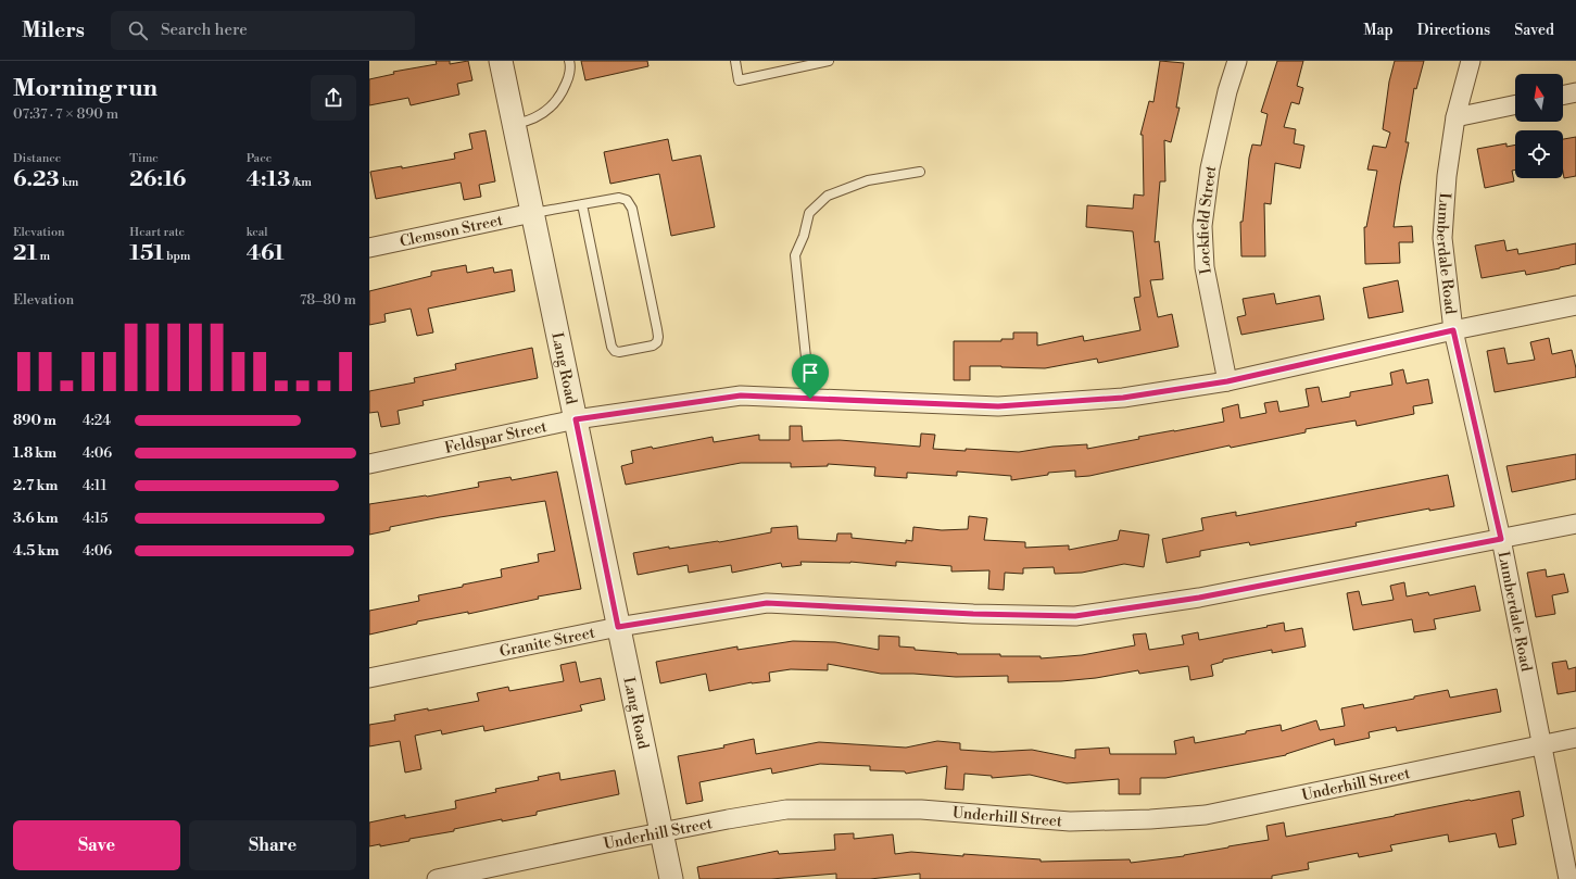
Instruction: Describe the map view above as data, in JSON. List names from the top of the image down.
{
  "streets": {
    "street": [
      "Lockfield Street",
      "Clemson Street",
      "Lumberdale Road",
      "Lang Road",
      "Feldspar Street",
      "Granite Street",
      "Underhill Street"
    ]
  },
  "crossings": [
    ["Lockfield Street", "Feldspar Street"],
    ["Clemson Street", "Lang Road"],
    ["Lumberdale Road", "Feldspar Street"],
    ["Lumberdale Road", "Granite Street"],
    ["Lumberdale Road", "Underhill Street"],
    ["Lang Road", "Feldspar Street"],
    ["Lang Road", "Granite Street"],
    ["Lang Road", "Underhill Street"]
  ],
  "north": "top",
  "page": {
    "header": "Milers",
    "search": "Search here",
    "nav": ["Map", "Directions", "Saved"],
    "heading": ["Morning run", "07:37 · 7 × 890 m"],
    "stats": [
      ["Distance", "6.23 km"],
      ["Time", "26:16"],
      ["Pace", "4:13 /km"],
      ["Elevation", "21 m"],
      ["Heart rate", "151 bpm"],
      ["kcal", "461"]
    ],
    "chart": ["Elevation", "78–80 m"],
    "list": [
      {
        "name": "890 m",
        "note": "4:24"
      },
      {
        "name": "1.8 km",
        "note": "4:06"
      },
      {
        "name": "2.7 km",
        "note": "4:11"
      },
      {
        "name": "3.6 km",
        "note": "4:15"
      },
      {
        "name": "4.5 km",
        "note": "4:06"
      }
    ],
    "buttons": ["Save", "Share"]
  }
}
